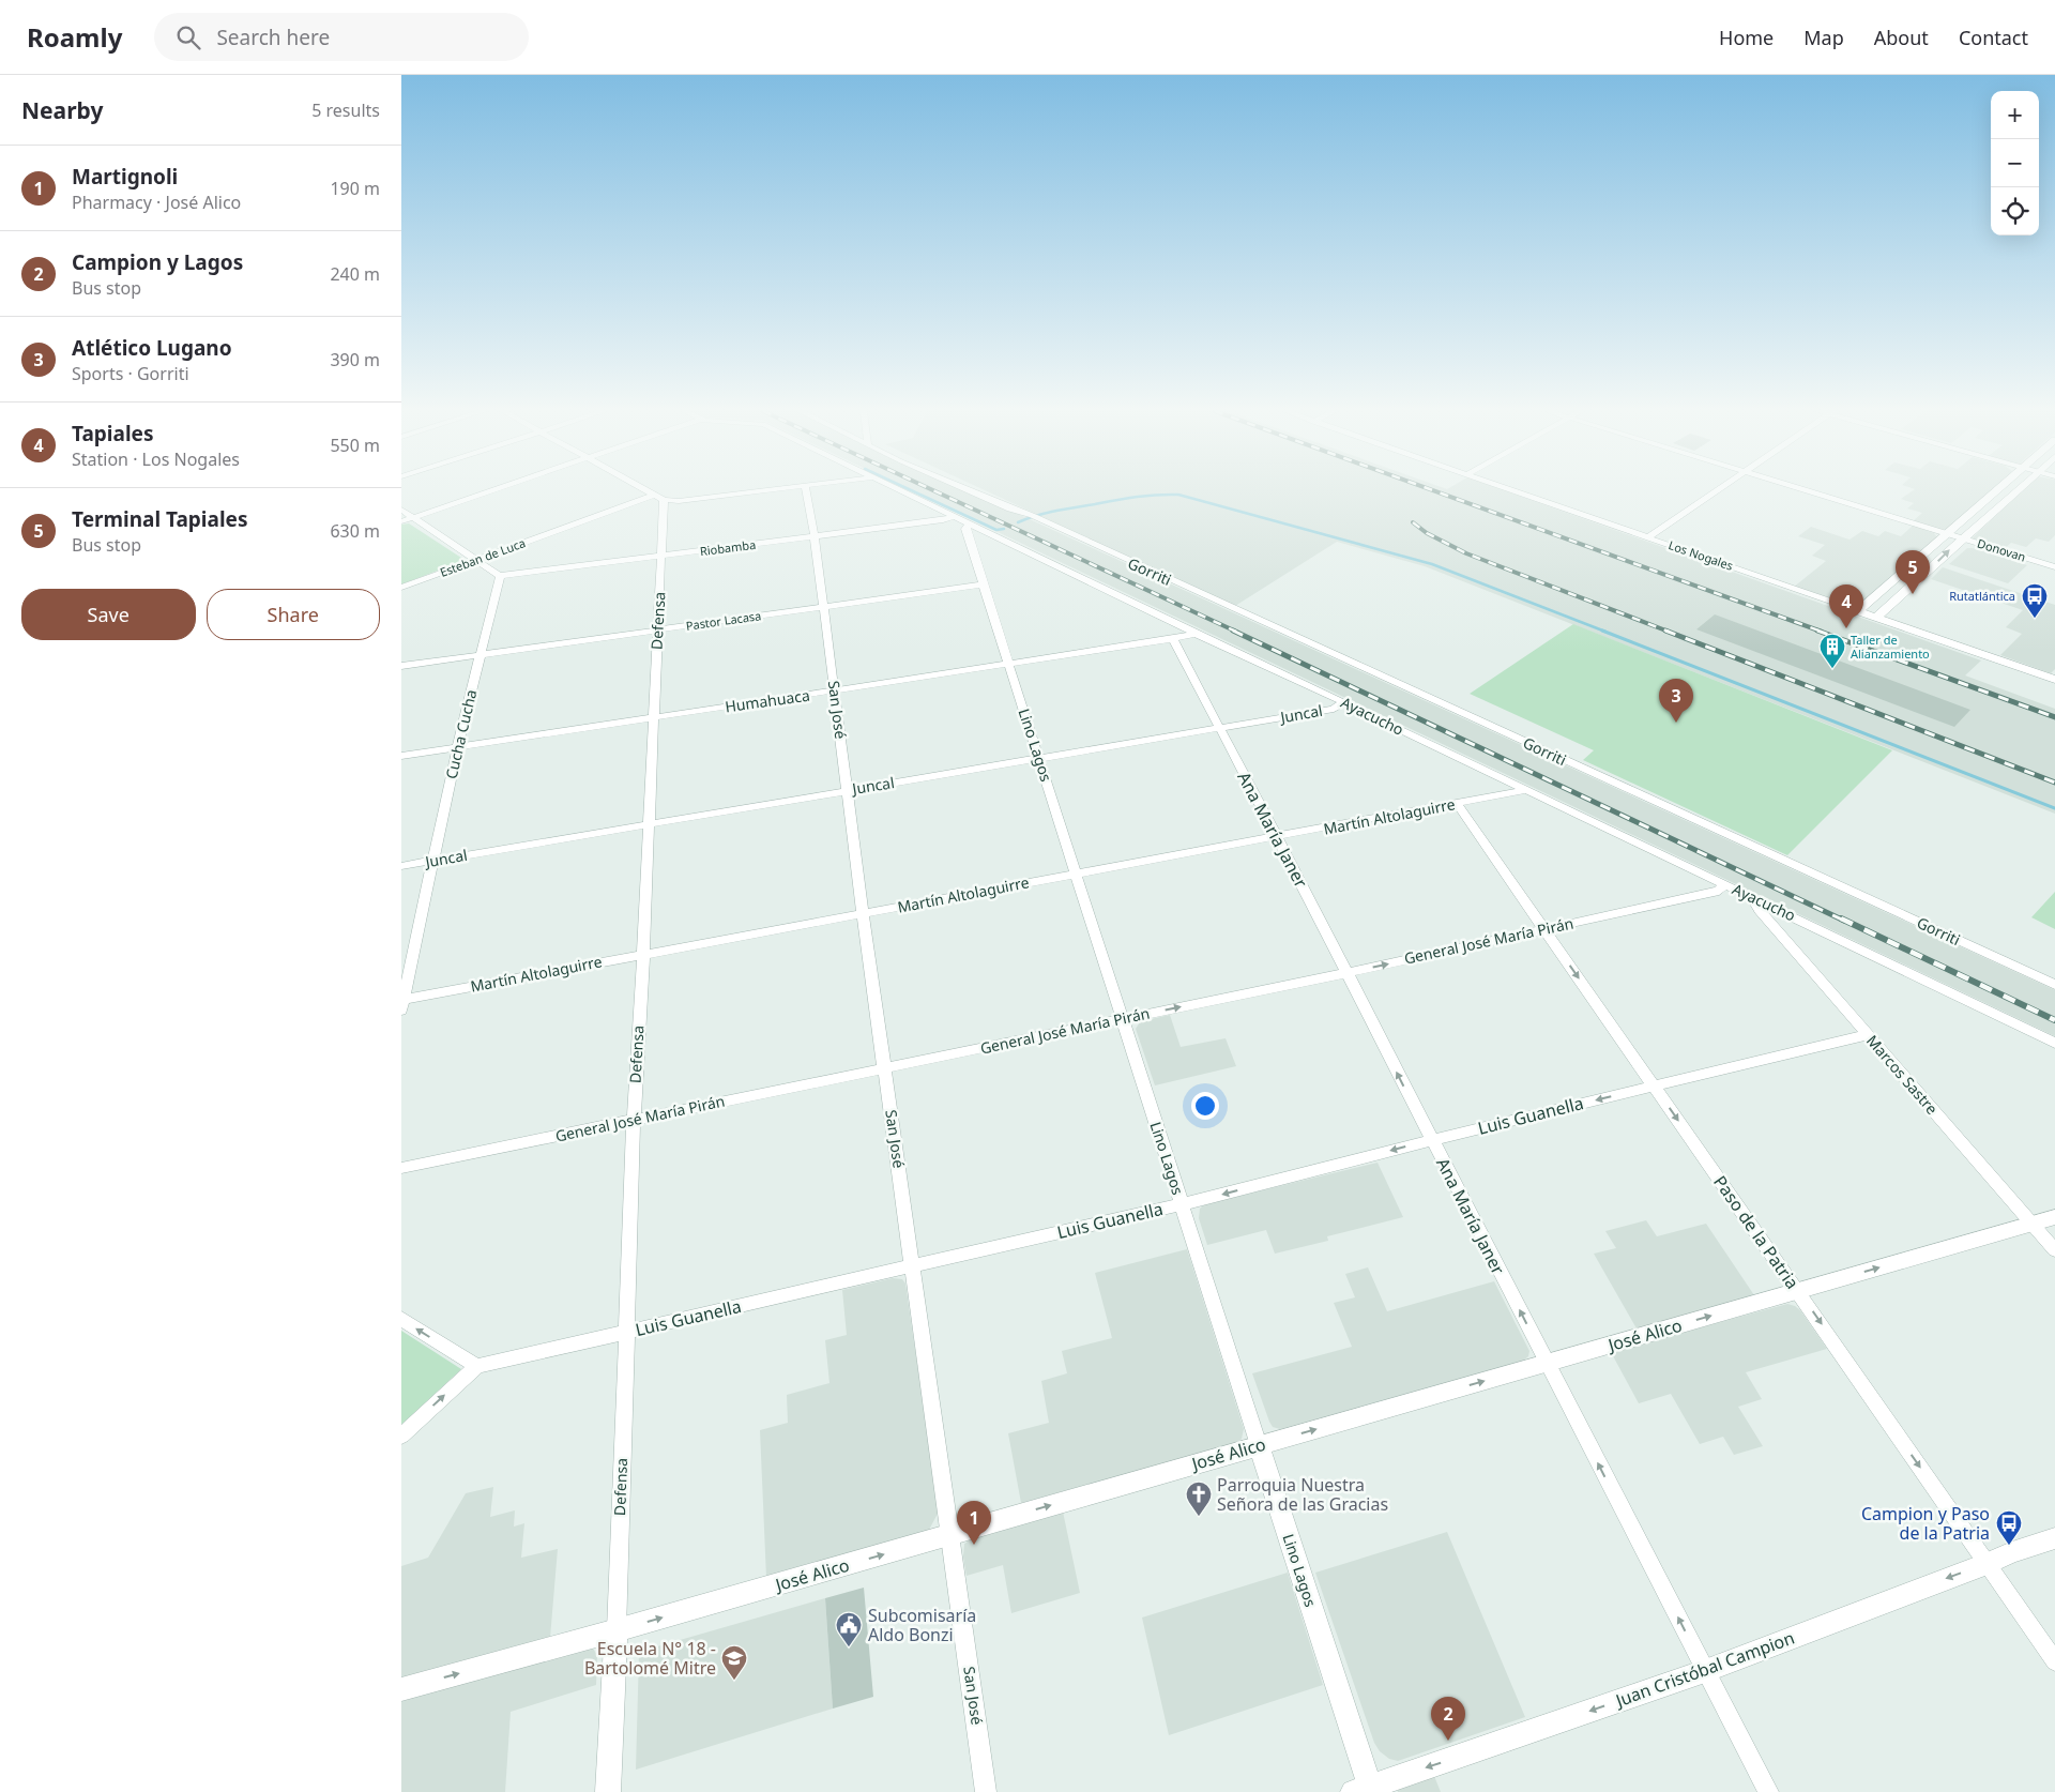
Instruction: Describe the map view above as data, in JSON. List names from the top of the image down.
{
  "streets": {
    "street": [
      "Riobamba",
      "Donovan",
      "Los Nogales",
      "Esteban de Luca",
      "Gorriti",
      "Defensa",
      "Pastor Lacasa",
      "Humahuaca",
      "San José",
      "Juncal",
      "Ayacucho",
      "Cucha Cucha",
      "Lino Lagos",
      "Martín Altolaguirre",
      "Ana María Janer",
      "General José María Pirán",
      "Marcos Sastre",
      "Luis Guanella",
      "Paso de la Patria",
      "José Alico",
      "Juan Cristóbal Campion"
    ]
  },
  "crossings": [
    ["Riobamba", "Defensa"],
    ["Riobamba", "San José"],
    ["Riobamba", "Ayacucho"],
    ["Riobamba", "Cucha Cucha"],
    ["Esteban de Luca", "Defensa"],
    ["Defensa", "Pastor Lacasa"],
    ["Defensa", "Humahuaca"],
    ["Defensa", "Juncal"],
    ["Defensa", "Martín Altolaguirre"],
    ["Defensa", "General José María Pirán"],
    ["Defensa", "Luis Guanella"],
    ["Defensa", "José Alico"],
    ["Pastor Lacasa", "San José"],
    ["Pastor Lacasa", "Cucha Cucha"],
    ["Pastor Lacasa", "Lino Lagos"],
    ["Humahuaca", "San José"],
    ["Humahuaca", "Ayacucho"],
    ["Humahuaca", "Cucha Cucha"],
    ["Humahuaca", "Lino Lagos"],
    ["Humahuaca", "Ana María Janer"],
    ["San José", "Juncal"],
    ["San José", "Martín Altolaguirre"],
    ["San José", "General José María Pirán"],
    ["San José", "Luis Guanella"],
    ["San José", "José Alico"],
    ["Juncal", "Ayacucho"],
    ["Juncal", "Cucha Cucha"],
    ["Juncal", "Lino Lagos"],
    ["Juncal", "Ana María Janer"],
    ["Ayacucho", "Lino Lagos"],
    ["Ayacucho", "Martín Altolaguirre"],
    ["Ayacucho", "General José María Pirán"],
    ["Ayacucho", "Marcos Sastre"],
    ["Cucha Cucha", "Martín Altolaguirre"],
    ["Lino Lagos", "Martín Altolaguirre"],
    ["Lino Lagos", "General José María Pirán"],
    ["Lino Lagos", "Luis Guanella"],
    ["Lino Lagos", "José Alico"],
    ["Lino Lagos", "Juan Cristóbal Campion"],
    ["Martín Altolaguirre", "Ana María Janer"],
    ["Martín Altolaguirre", "Paso de la Patria"],
    ["Ana María Janer", "General José María Pirán"],
    ["Ana María Janer", "Luis Guanella"],
    ["Ana María Janer", "José Alico"],
    ["Ana María Janer", "Juan Cristóbal Campion"],
    ["General José María Pirán", "Paso de la Patria"],
    ["Marcos Sastre", "Luis Guanella"],
    ["Marcos Sastre", "José Alico"],
    ["Luis Guanella", "Paso de la Patria"],
    ["Paso de la Patria", "José Alico"],
    ["Paso de la Patria", "Juan Cristóbal Campion"]
  ],
  "one_way": [
    "Ana María Janer",
    "Paso de la Patria",
    "José Alico",
    "Juan Cristóbal Campion"
  ],
  "places": {
    "bus stop": ["Rutatlántica", "Campion y Paso de la Patria"],
    "building": ["Taller de Alianzamiento"],
    "church": ["Parroquia Nuestra Señora de las Gracias"],
    "public building": ["Subcomisaría Aldo Bonzi"],
    "school or university": ["Escuela N° 18 - Bartolomé Mitre"]
  },
  "page": {
    "header": "Roamly",
    "search": "Search here",
    "nav": [
      "Home",
      "Map",
      "About",
      "Contact"
    ],
    "heading": ["Nearby", "5 results"],
    "map_buttons": ["+", "−"],
    "list": [
      {
        "mark": "1",
        "name": "Martignoli",
        "note": "Pharmacy · José Alico",
        "value": "190 m"
      },
      {
        "mark": "2",
        "name": "Campion y Lagos",
        "note": "Bus stop",
        "value": "240 m"
      },
      {
        "mark": "3",
        "name": "Atlético Lugano",
        "note": "Sports · Gorriti",
        "value": "390 m"
      },
      {
        "mark": "4",
        "name": "Tapiales",
        "note": "Station · Los Nogales",
        "value": "550 m"
      },
      {
        "mark": "5",
        "name": "Terminal Tapiales",
        "note": "Bus stop",
        "value": "630 m"
      }
    ],
    "pins": [
      "5",
      "4",
      "3",
      "1",
      "2"
    ],
    "buttons": ["Save", "Share"]
  }
}
